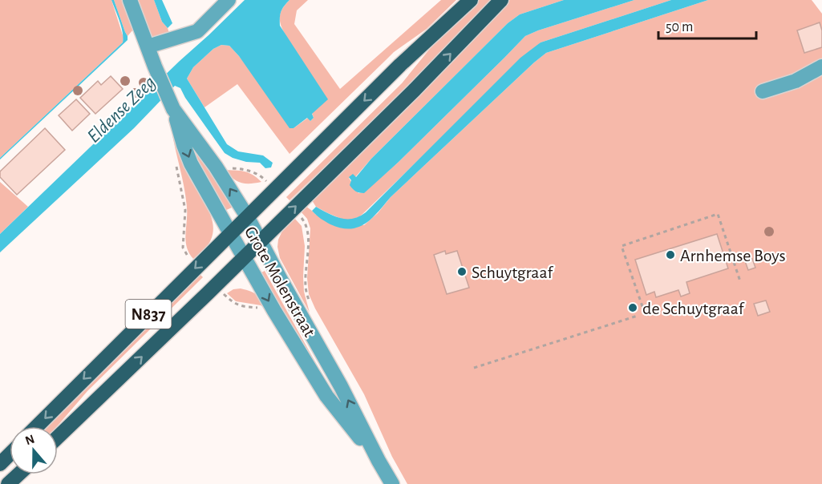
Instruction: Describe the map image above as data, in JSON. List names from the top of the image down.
{
  "streets": {
    "main road": ["N837"],
    "street": ["Grote Molenstraat"]
  },
  "crossings": [
    ["Grote Molenstraat", "N837"]
  ],
  "water": ["Eldense Zeeg"],
  "places": ["Arnhemse Boys", "Schuytgraaf", "de Schuytgraaf"],
  "scale_bar": "50 m",
  "north": "top"
}
